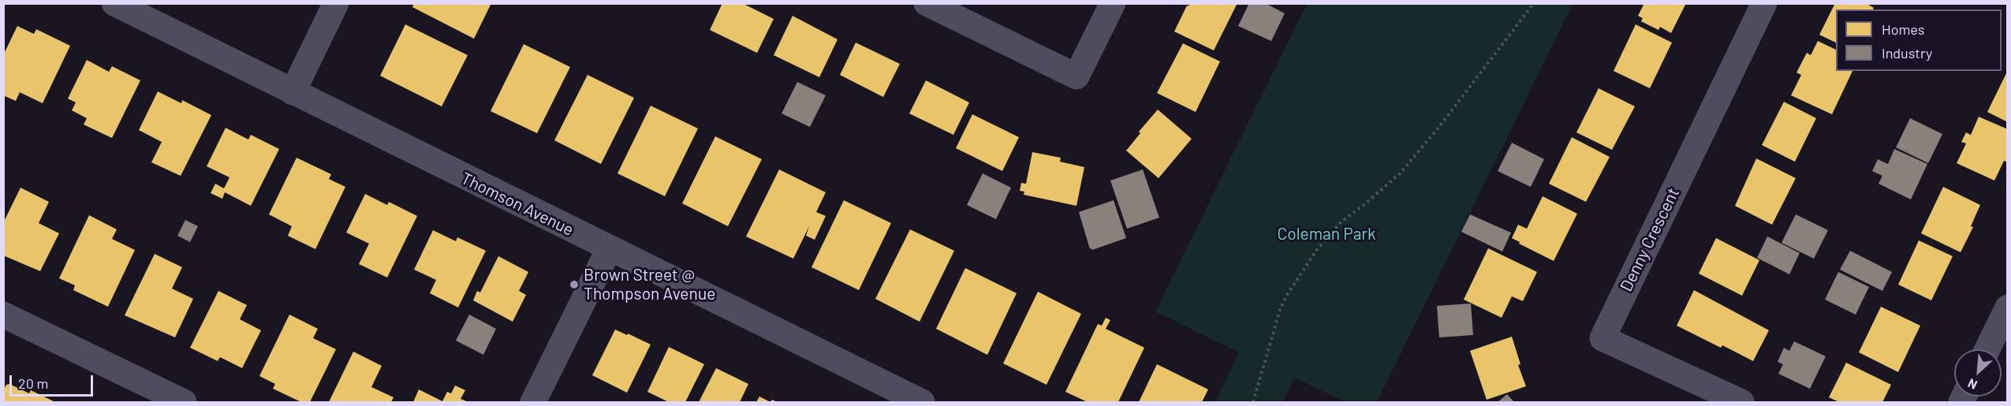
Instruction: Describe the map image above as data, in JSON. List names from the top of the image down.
{
  "streets": {
    "street": ["Thomson Avenue", "Denny Crescent"]
  },
  "parks": ["Coleman Park"],
  "places": ["Brown Street @ Thompson Avenue"],
  "legend": ["Homes", "Industry"],
  "scale_bar": "20 m",
  "north": "bottom left"
}
